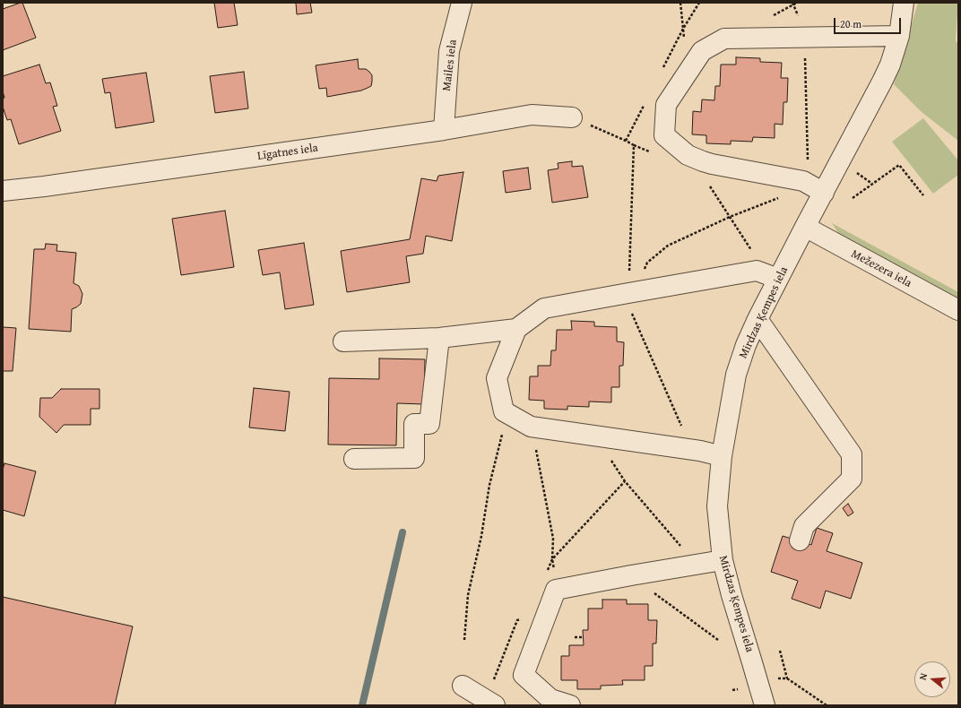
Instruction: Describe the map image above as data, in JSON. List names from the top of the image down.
{
  "streets": {
    "street": [
      "Mailes iela",
      "Līgatnes iela",
      "Mežezera iela",
      "Mirdzas Ķempes iela"
    ]
  },
  "crossings": [
    ["Mailes iela", "Līgatnes iela"],
    ["Mežezera iela", "Mirdzas Ķempes iela"]
  ],
  "scale_bar": "20 m",
  "north": "left"
}
